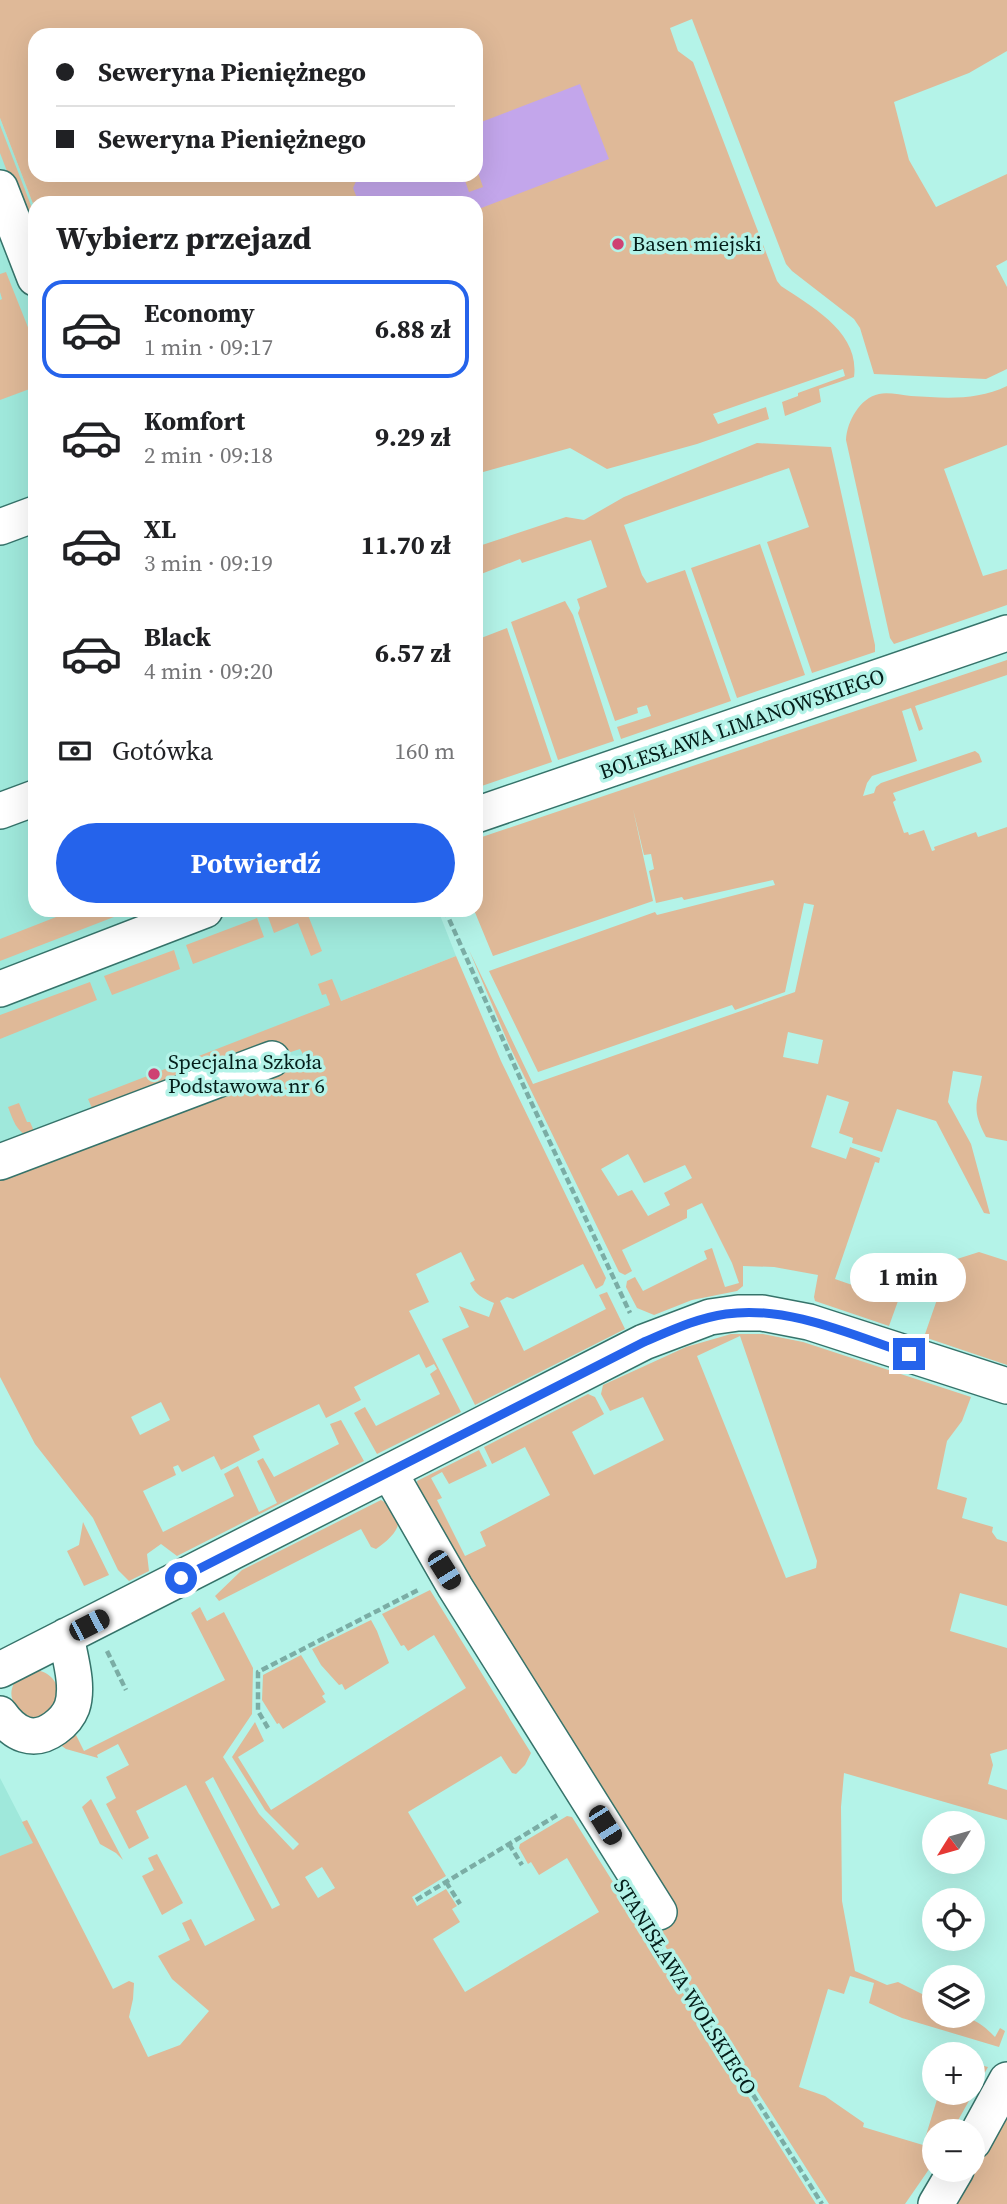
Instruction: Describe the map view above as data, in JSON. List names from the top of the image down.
{
  "streets": {
    "street": ["BOLESŁAWA LIMANOWSKIEGO", "STANISŁAWA WOLSKIEGO"]
  },
  "places": ["Basen miejski", "Specjalna Szkoła Podstawowa nr 6"],
  "north": "bottom left",
  "page": {
    "banner": ["Seweryna Pieniężnego", "Seweryna Pieniężnego"],
    "heading": "Wybierz przejazd",
    "list": [
      {
        "name": "Economy",
        "note": "1 min · 09:17",
        "value": "6.88 zł"
      },
      {
        "name": "Komfort",
        "note": "2 min · 09:18",
        "value": "9.29 zł"
      },
      {
        "name": "XL",
        "note": "3 min · 09:19",
        "value": "11.70 zł"
      },
      {
        "name": "Black",
        "note": "4 min · 09:20",
        "value": "6.57 zł"
      }
    ],
    "pay": ["Gotówka", "160 m"],
    "buttons": "Potwierdź",
    "bubble": "1 min",
    "map_buttons": ["+", "−"]
  }
}
